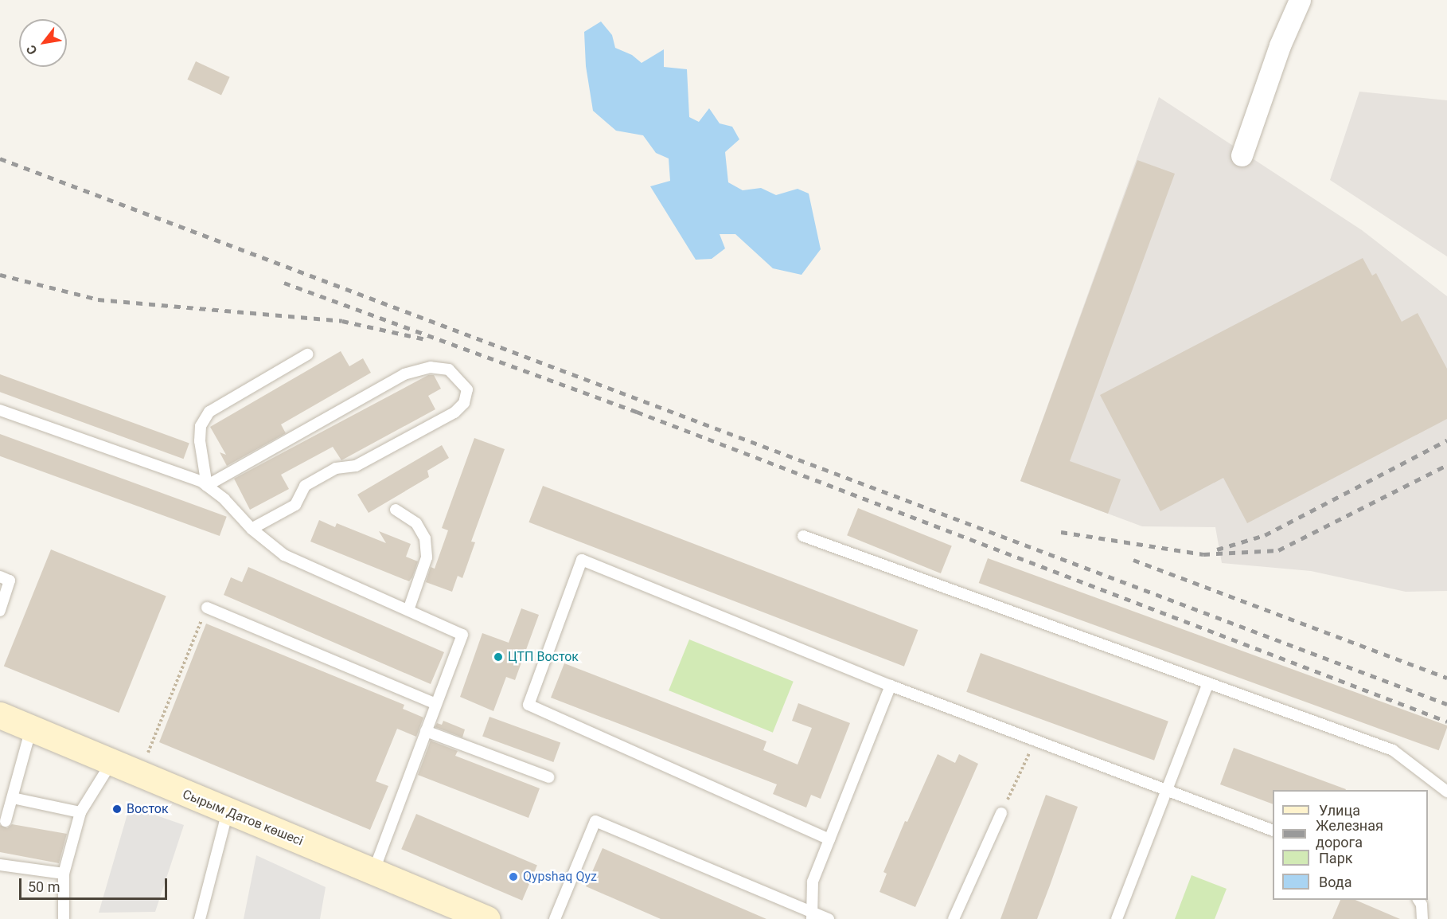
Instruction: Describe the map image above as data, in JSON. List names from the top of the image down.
{
  "streets": {
    "main road": ["Сырым Датов көшесі"]
  },
  "places": ["ЦТП Восток", "Восток", "Qypshaq Qyz"],
  "legend": [
    "Улица",
    "Железная дорога",
    "Парк",
    "Вода"
  ],
  "scale_bar": "50 m",
  "north": "bottom left"
}
